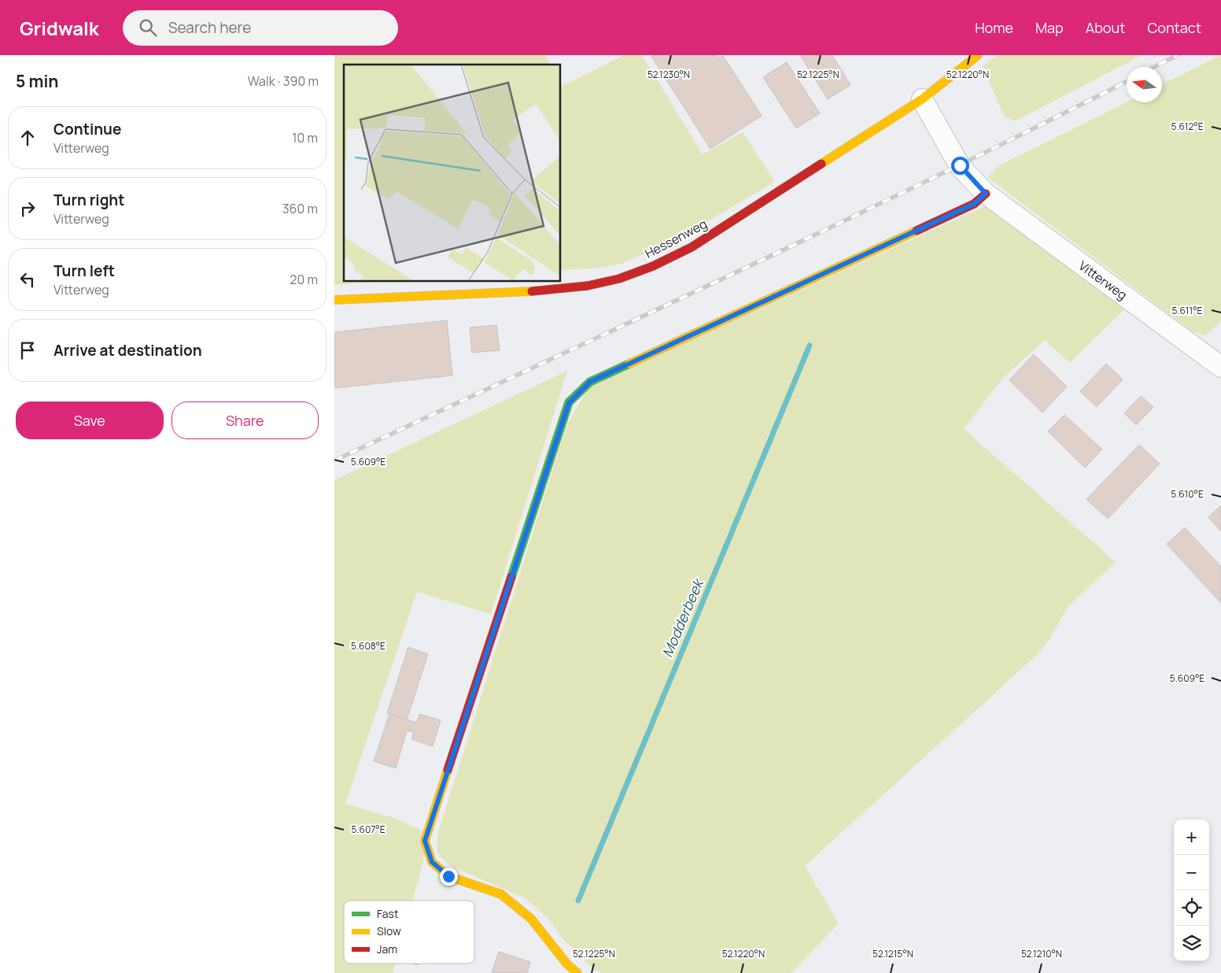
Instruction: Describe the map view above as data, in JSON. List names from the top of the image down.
{
  "streets": {
    "street": ["Hessenweg", "Vitterweg"]
  },
  "crossings": [
    ["Hessenweg", "Vitterweg"]
  ],
  "water": ["Modderbeek"],
  "legend": ["Fast", "Slow", "Jam"],
  "north": "left",
  "page": {
    "header": "Gridwalk",
    "search": "Search here",
    "nav": [
      "Home",
      "Map",
      "About",
      "Contact"
    ],
    "heading": ["5 min", "Walk · 390 m"],
    "list": [
      ["Continue", "Vitterweg", "10 m"],
      ["Turn right", "Vitterweg", "360 m"],
      ["Turn left", "Vitterweg", "20 m"],
      "Arrive at destination"
    ],
    "buttons": ["Save", "Share"],
    "map_buttons": ["+", "−"]
  },
  "coordinates": [
    "52.1230°N",
    "52.1225°N",
    "52.1220°N",
    "5.612°E",
    "5.611°E",
    "5.609°E",
    "5.610°E",
    "5.608°E",
    "5.607°E",
    "52.1215°N",
    "52.1210°N"
  ]
}
